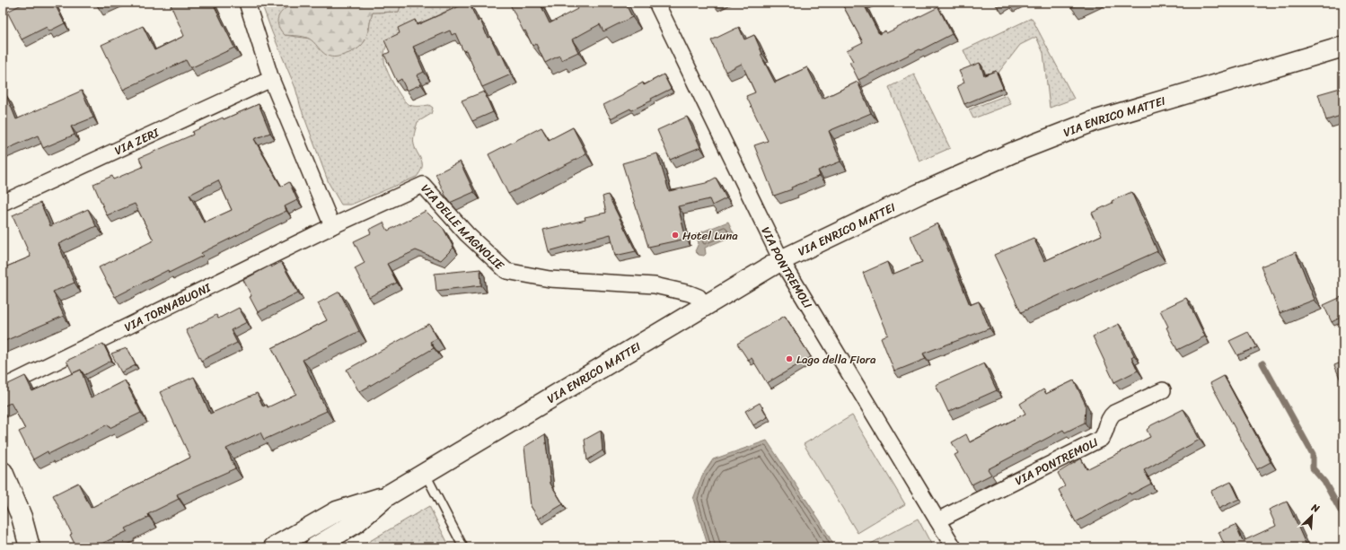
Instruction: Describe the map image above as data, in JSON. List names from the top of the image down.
{
  "streets": {
    "main road": ["VIA ENRICO MATTEI"],
    "street": [
      "VIA ZERI",
      "VIA DELLE MAGNOLIE",
      "VIA PONTREMOLI",
      "VIA TORNABUONI"
    ]
  },
  "crossings": [
    ["VIA ENRICO MATTEI", "VIA DELLE MAGNOLIE"],
    ["VIA ENRICO MATTEI", "VIA PONTREMOLI"],
    ["VIA DELLE MAGNOLIE", "VIA TORNABUONI"]
  ],
  "places": ["Hotel Luna", "Lago della Fiora"],
  "north": "top right"
}
